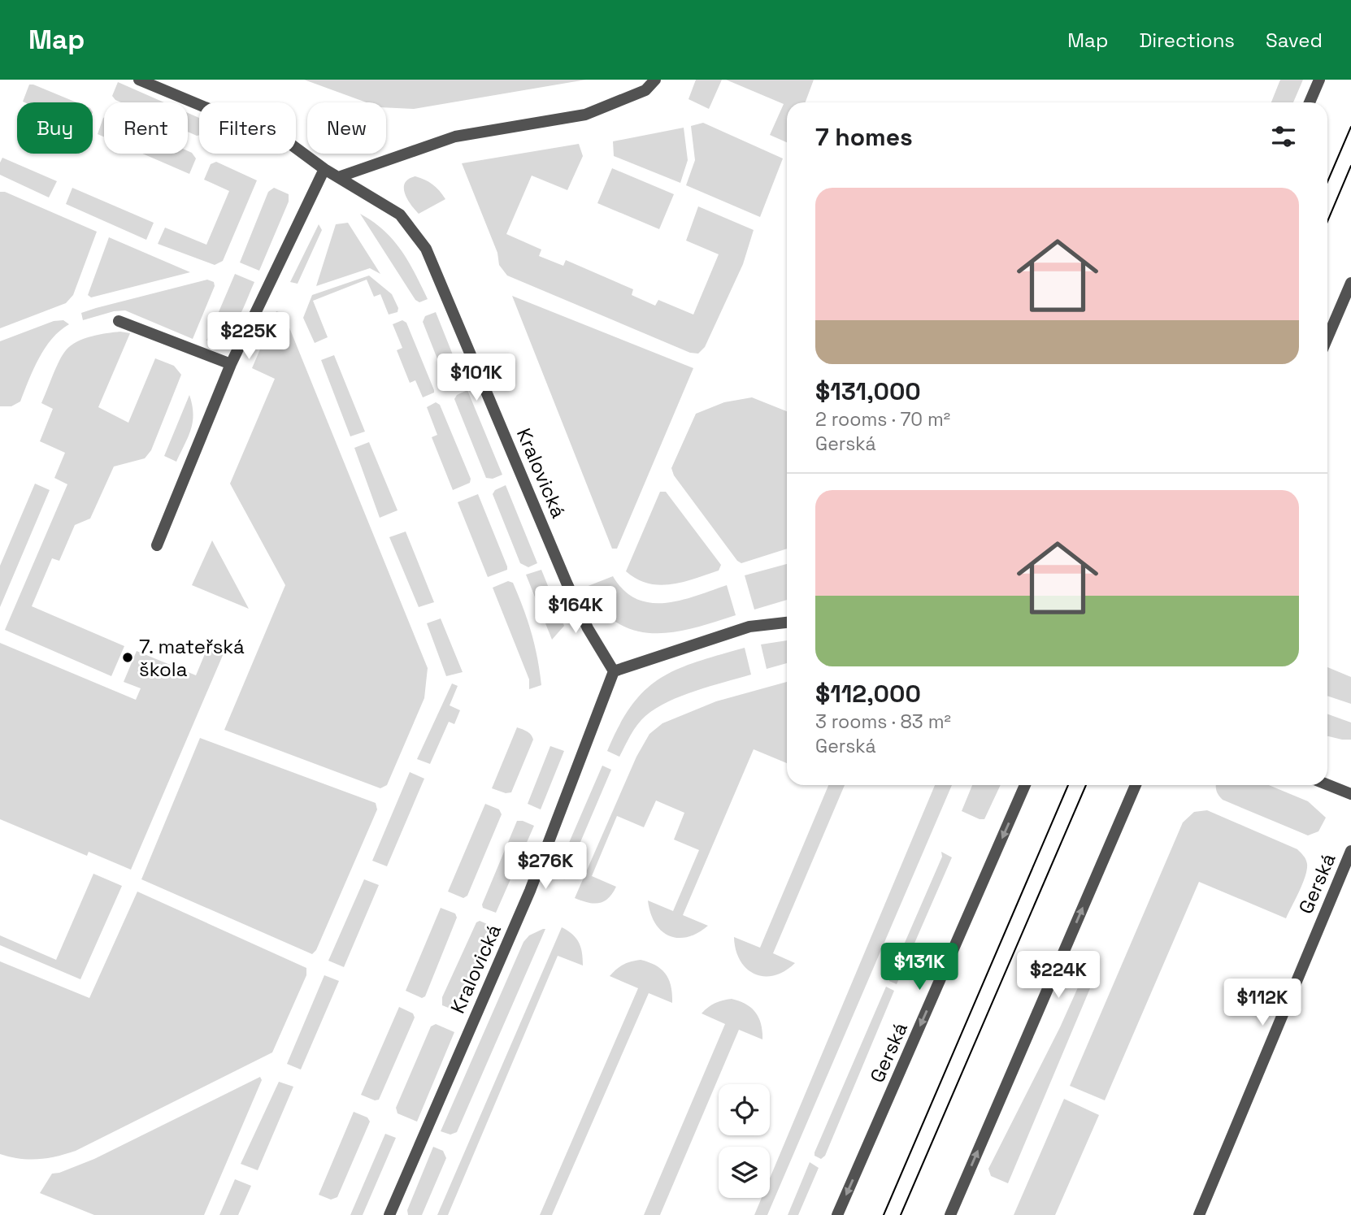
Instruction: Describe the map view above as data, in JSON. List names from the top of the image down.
{
  "streets": {
    "street": ["Kralovická", "Gerská"]
  },
  "places": ["7. mateřská škola"],
  "page": {
    "header": "Map",
    "nav": ["Map", "Directions", "Saved"],
    "chip": [
      "Buy",
      "Rent",
      "Filters",
      "New"
    ],
    "heading": "7 homes",
    "list": [
      {
        "name": "$131,000",
        "note": "2 rooms · 70 m² · Gerská"
      },
      {
        "name": "$112,000",
        "note": "3 rooms · 83 m² · Gerská"
      }
    ],
    "price": [
      "$225K",
      "$101K",
      "$164K",
      "$276K",
      "$131K",
      "$224K",
      "$112K"
    ]
  }
}
